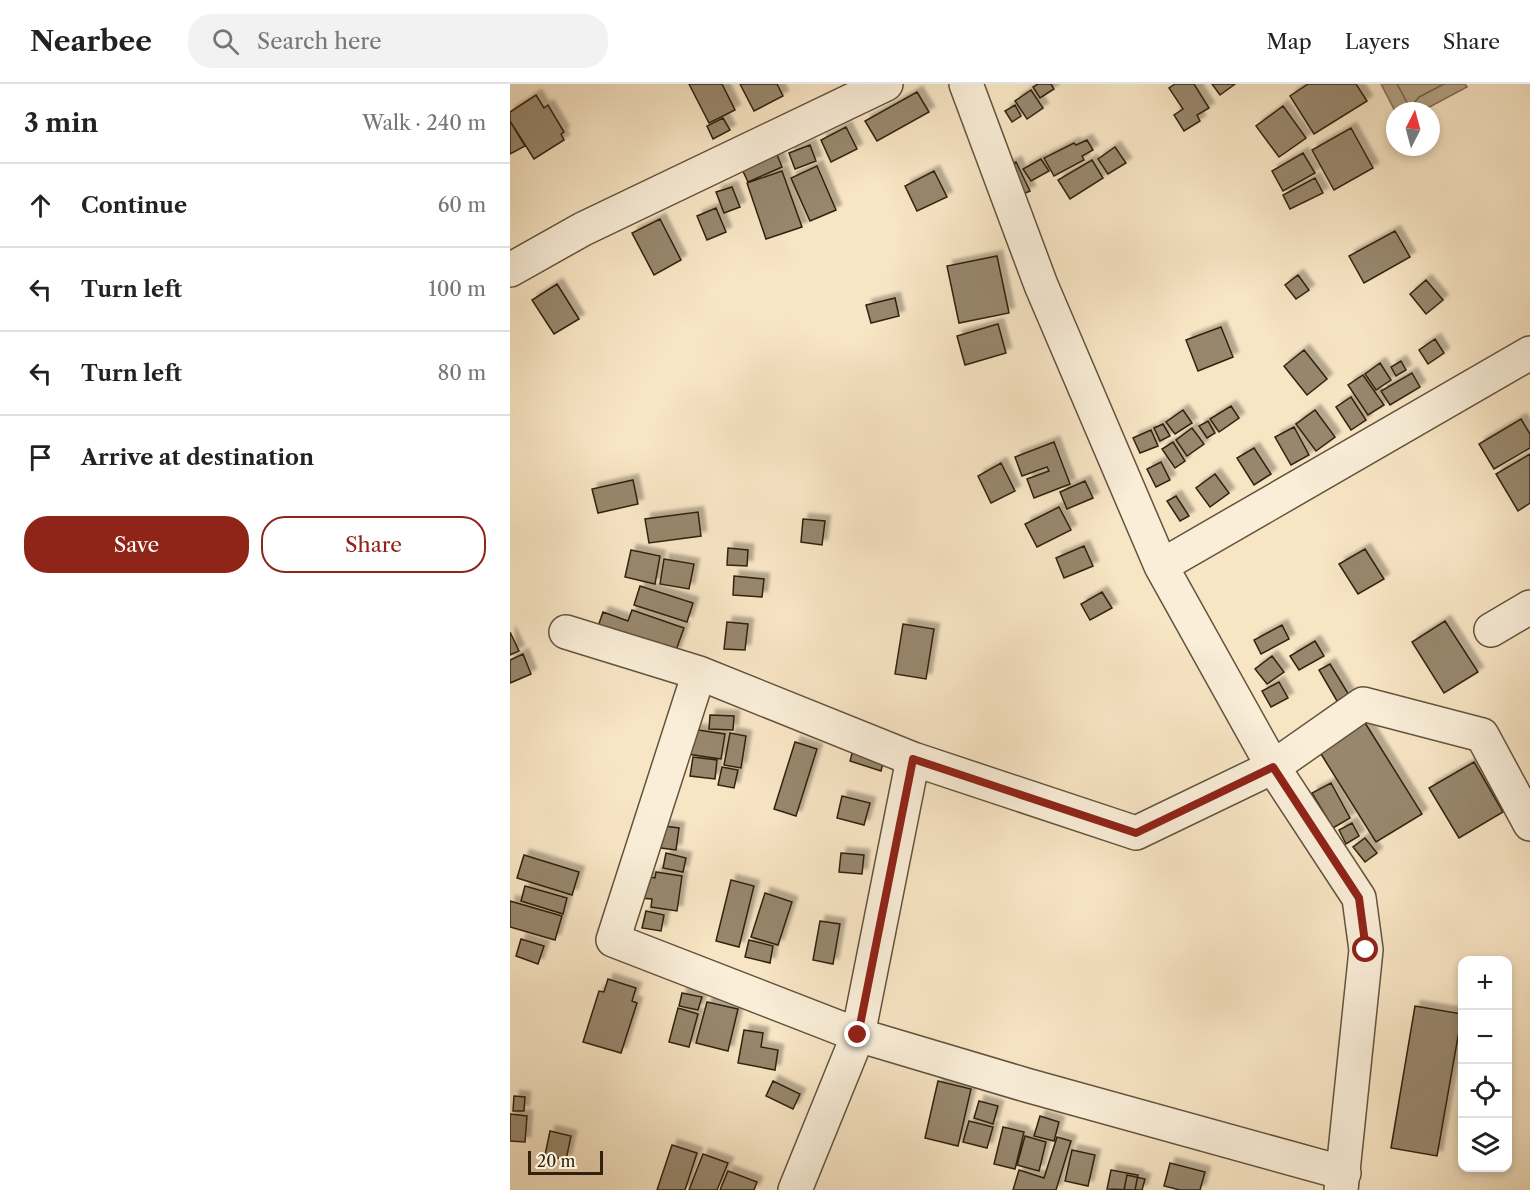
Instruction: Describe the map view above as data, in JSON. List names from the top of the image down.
{
  "scale_bar": "20 m",
  "north": "top",
  "page": {
    "header": "Nearbee",
    "search": "Search here",
    "nav": ["Map", "Layers", "Share"],
    "heading": ["3 min", "Walk · 240 m"],
    "list": [
      ["Continue", "60 m"],
      ["Turn left", "100 m"],
      ["Turn left", "80 m"],
      "Arrive at destination"
    ],
    "buttons": ["Save", "Share"],
    "map_buttons": ["+", "−"],
    "scale": "20 m"
  }
}
